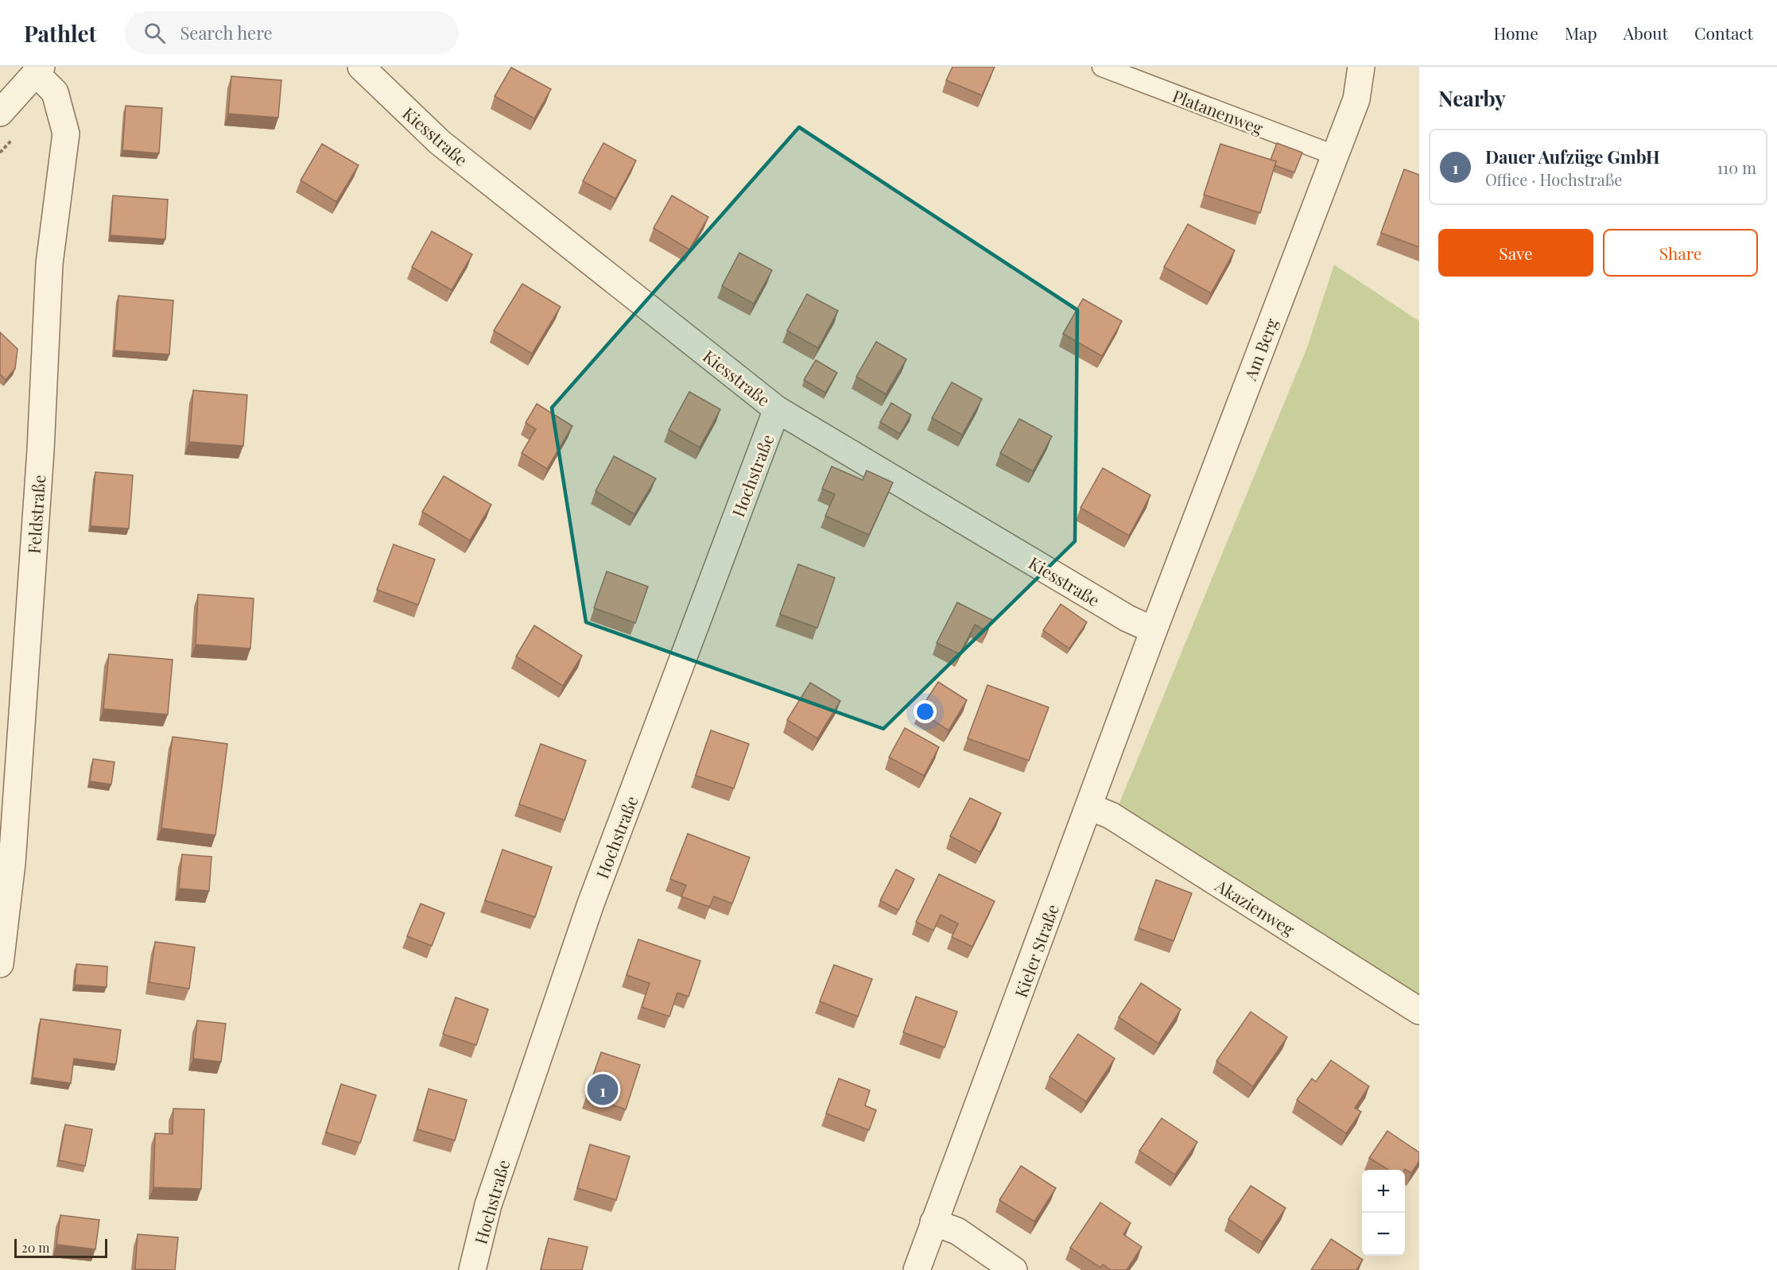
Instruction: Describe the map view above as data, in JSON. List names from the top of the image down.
{
  "streets": {
    "street": [
      "Kiesstraße",
      "Am Berg",
      "Hochstraße",
      "Feldstraße",
      "Akazienweg",
      "Kieler Straße"
    ],
    "lane": ["Platanenweg"]
  },
  "crossings": [
    ["Platanenweg", "Am Berg"],
    ["Kiesstraße", "Am Berg"],
    ["Kiesstraße", "Hochstraße"],
    ["Kiesstraße", "Kieler Straße"],
    ["Am Berg", "Kieler Straße"],
    ["Akazienweg", "Kieler Straße"]
  ],
  "scale_bar": "20 m",
  "page": {
    "header": "Pathlet",
    "search": "Search here",
    "nav": [
      "Home",
      "Map",
      "About",
      "Contact"
    ],
    "heading": "Nearby",
    "list": [
      {
        "mark": "1",
        "name": "Dauer Aufzüge GmbH",
        "note": "Office · Hochstraße",
        "value": "110 m"
      }
    ],
    "buttons": ["Save", "Share"],
    "pins": "1",
    "map_buttons": ["+", "−"],
    "scale": "20 m"
  }
}
